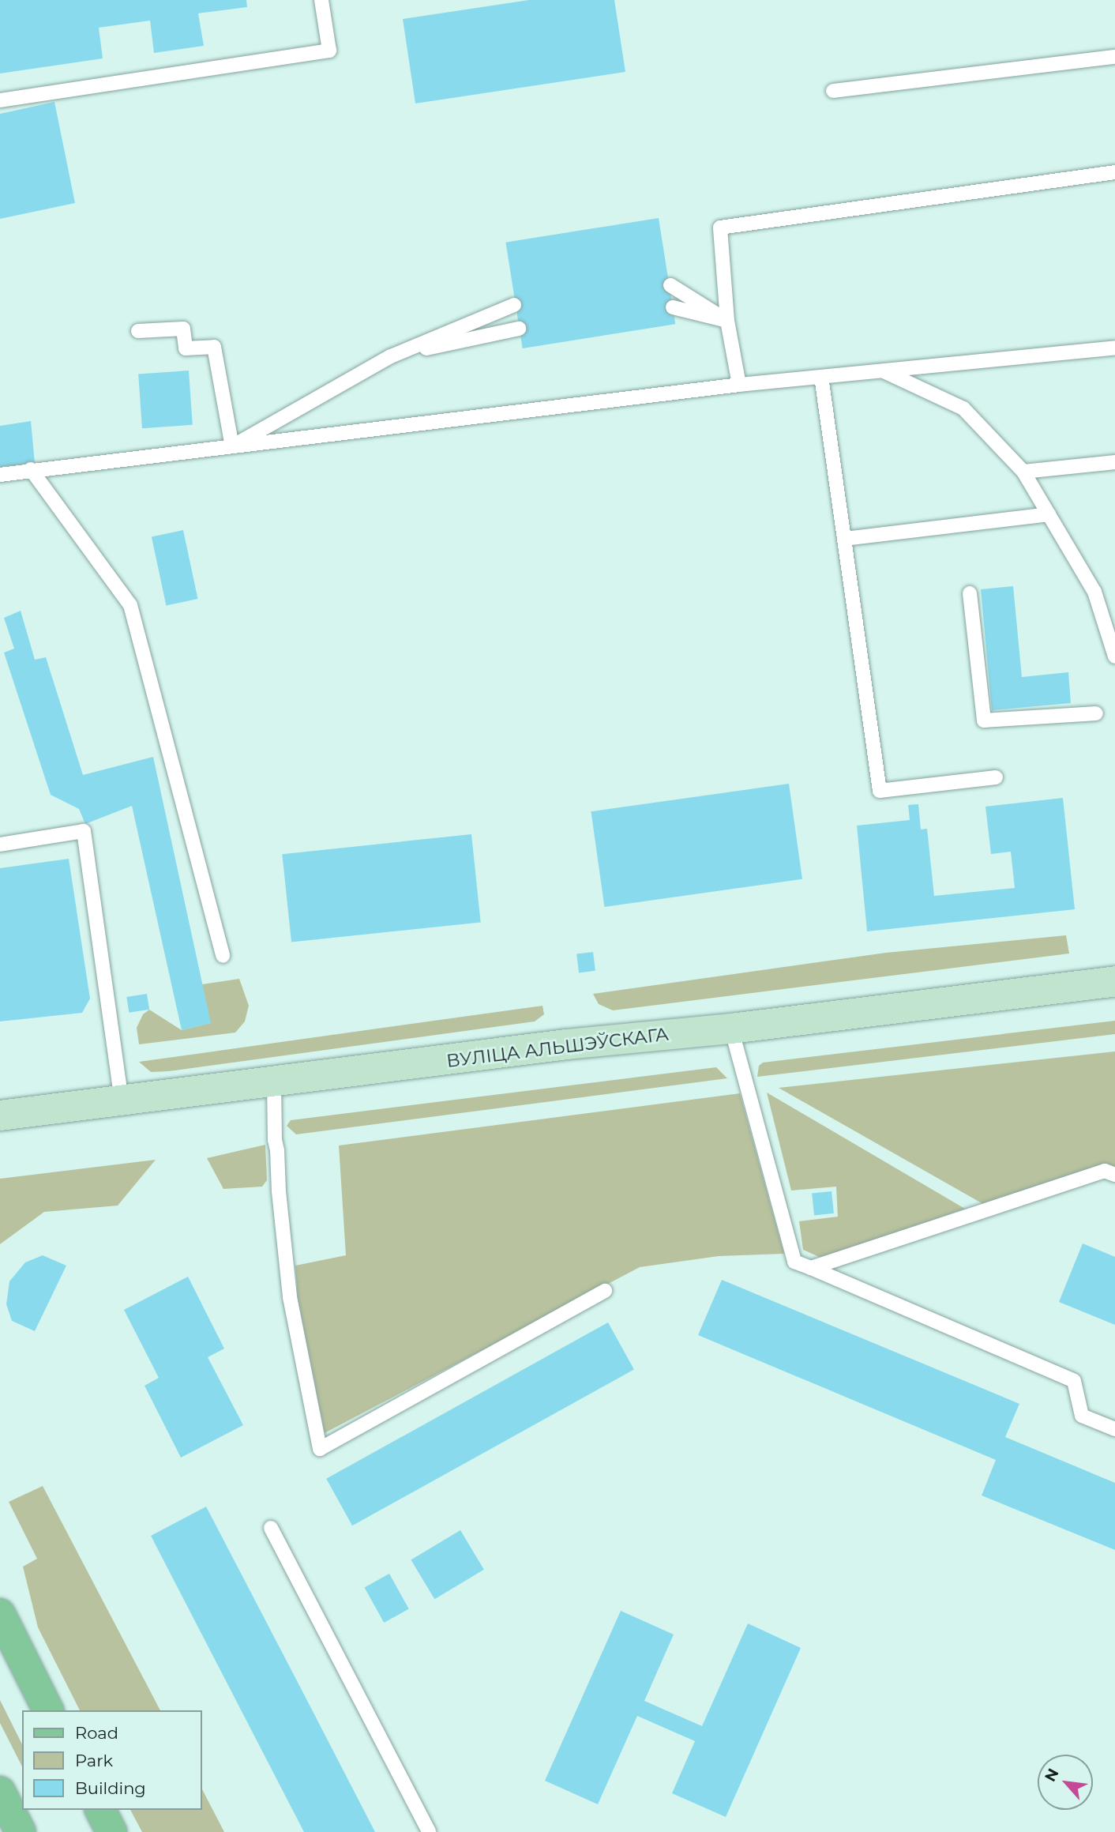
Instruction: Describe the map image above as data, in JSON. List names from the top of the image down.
{
  "streets": {
    "main road": ["ВУЛІЦА АЛЬШЭЎСКАГА"]
  },
  "legend": ["Road", "Park", "Building"],
  "north": "top left"
}
